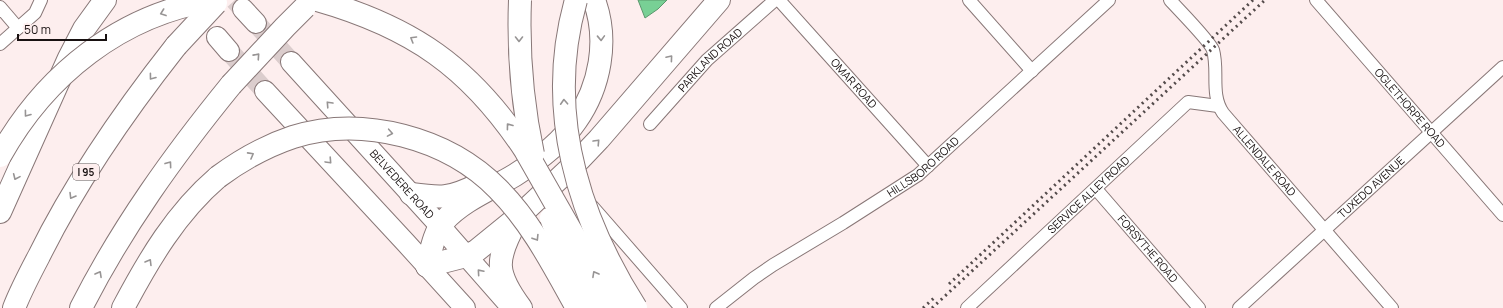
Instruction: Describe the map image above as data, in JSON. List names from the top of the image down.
{
  "streets": {
    "highway": ["I 95"],
    "main road": ["BELVEDERE ROAD"],
    "street": [
      "PARKLAND ROAD",
      "OMAR ROAD",
      "OGLETHORPE ROAD",
      "ALLENDALE ROAD",
      "HILLSBORO ROAD",
      "TUXEDO AVENUE",
      "SERVICE ALLEY ROAD",
      "FORSYTHE ROAD"
    ]
  },
  "crossings": [
    ["OMAR ROAD", "HILLSBORO ROAD"],
    ["OGLETHORPE ROAD", "TUXEDO AVENUE"],
    ["ALLENDALE ROAD", "TUXEDO AVENUE"],
    ["ALLENDALE ROAD", "SERVICE ALLEY ROAD"],
    ["SERVICE ALLEY ROAD", "FORSYTHE ROAD"]
  ],
  "scale_bar": "50 m"
}
